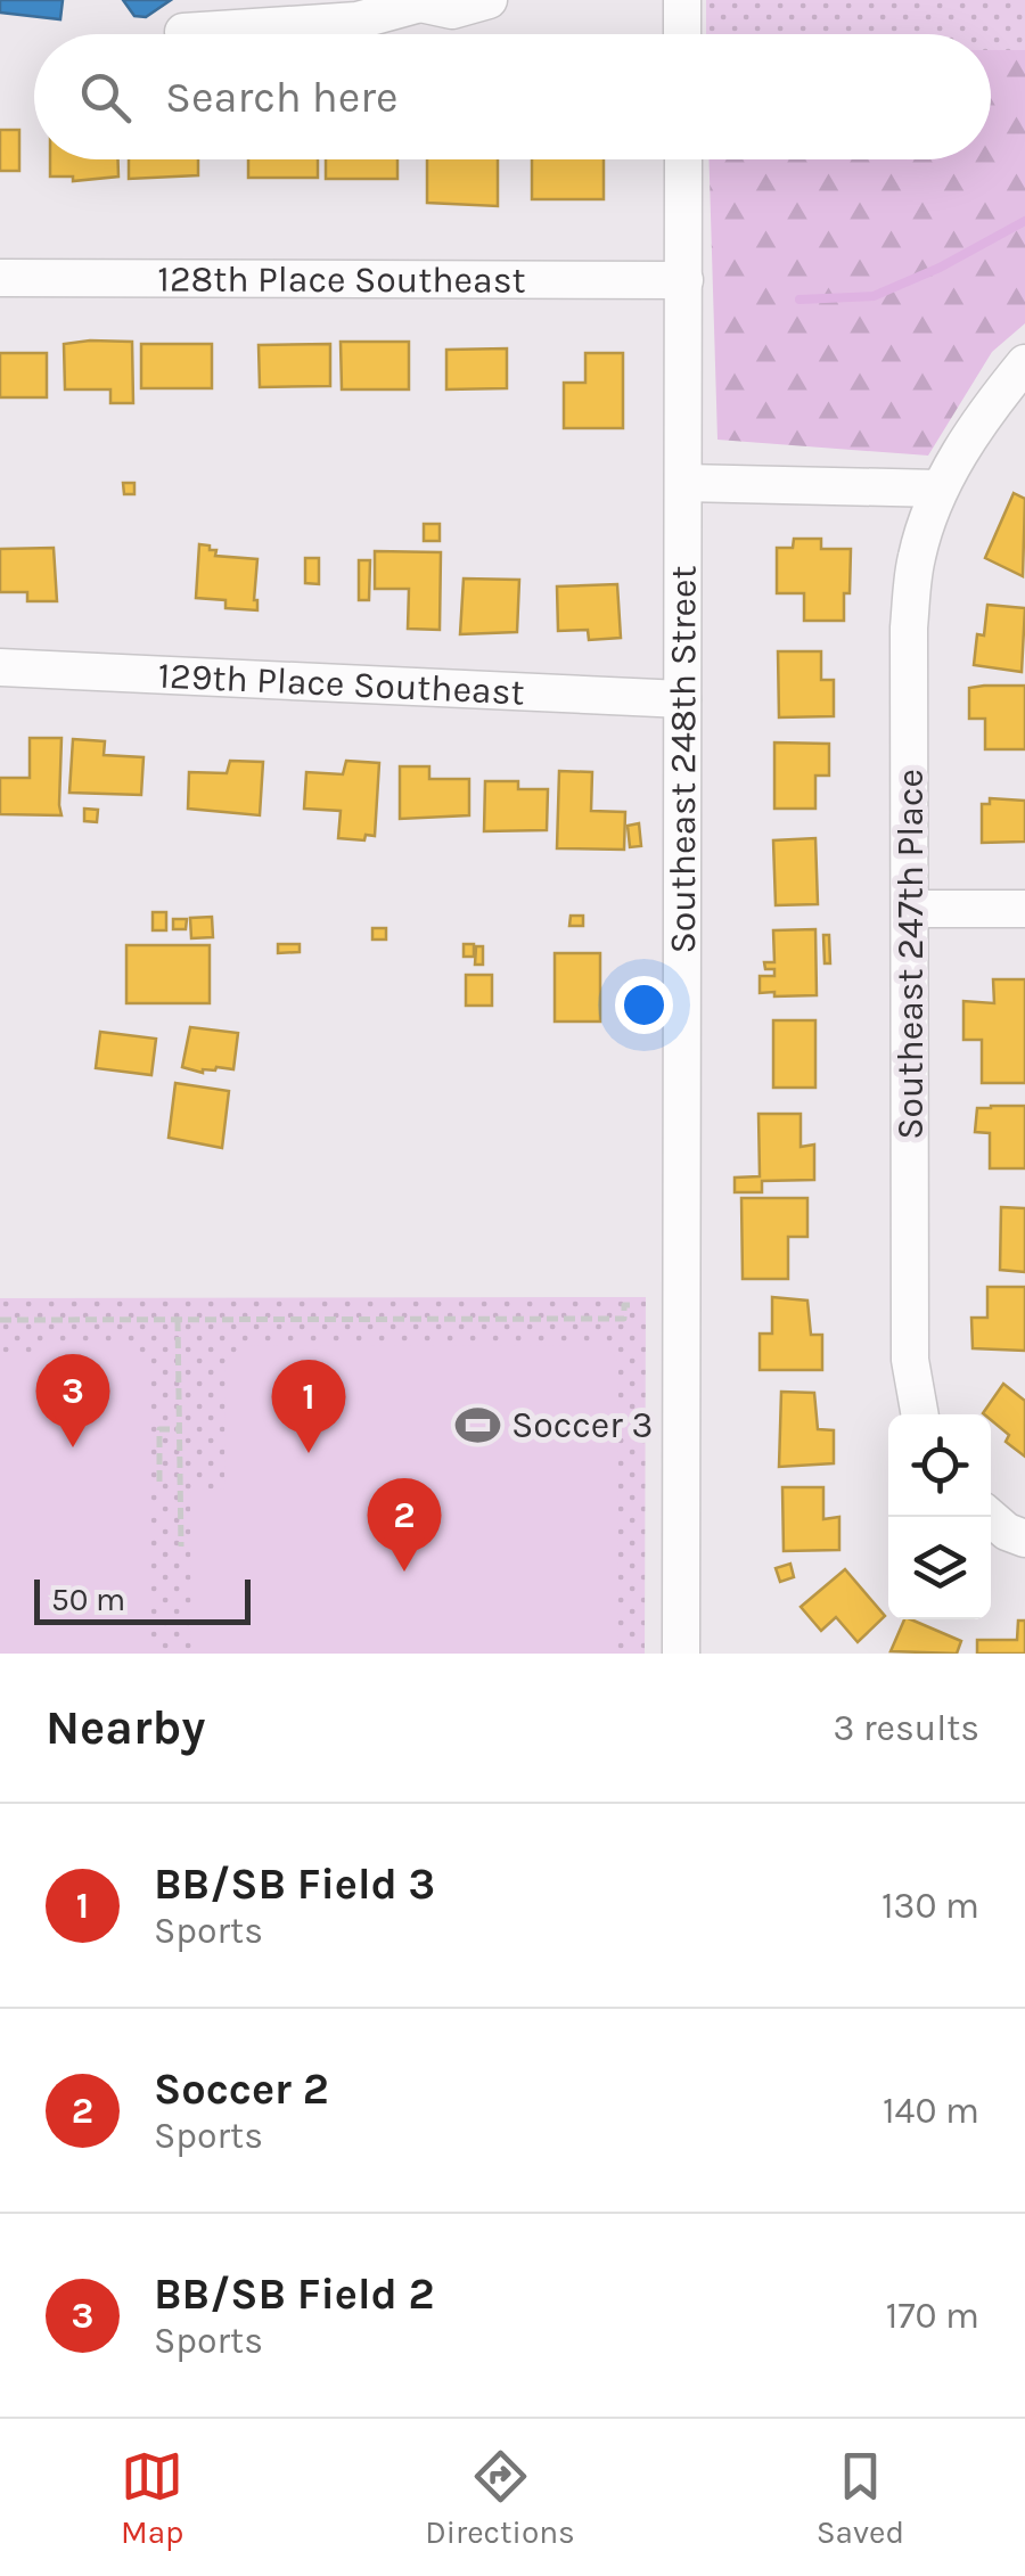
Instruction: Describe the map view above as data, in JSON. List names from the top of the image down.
{
  "streets": {
    "street": [
      "128th Place Southeast",
      "129th Place Southeast",
      "Southeast 248th Street",
      "Southeast 247th Place"
    ]
  },
  "crossings": [
    ["128th Place Southeast", "Southeast 248th Street"],
    ["129th Place Southeast", "Southeast 248th Street"]
  ],
  "places": {
    "sports": ["Soccer 3"]
  },
  "scale_bar": "50 m",
  "page": {
    "search": "Search here",
    "pins": ["3", "1", "2"],
    "scale": "50 m",
    "heading": ["Nearby", "3 results"],
    "list": [
      {
        "mark": "1",
        "name": "BB/SB Field 3",
        "note": "Sports",
        "value": "130 m"
      },
      {
        "mark": "2",
        "name": "Soccer 2",
        "note": "Sports",
        "value": "140 m"
      },
      {
        "mark": "3",
        "name": "BB/SB Field 2",
        "note": "Sports",
        "value": "170 m"
      }
    ],
    "nav": ["Map", "Directions", "Saved"]
  }
}
